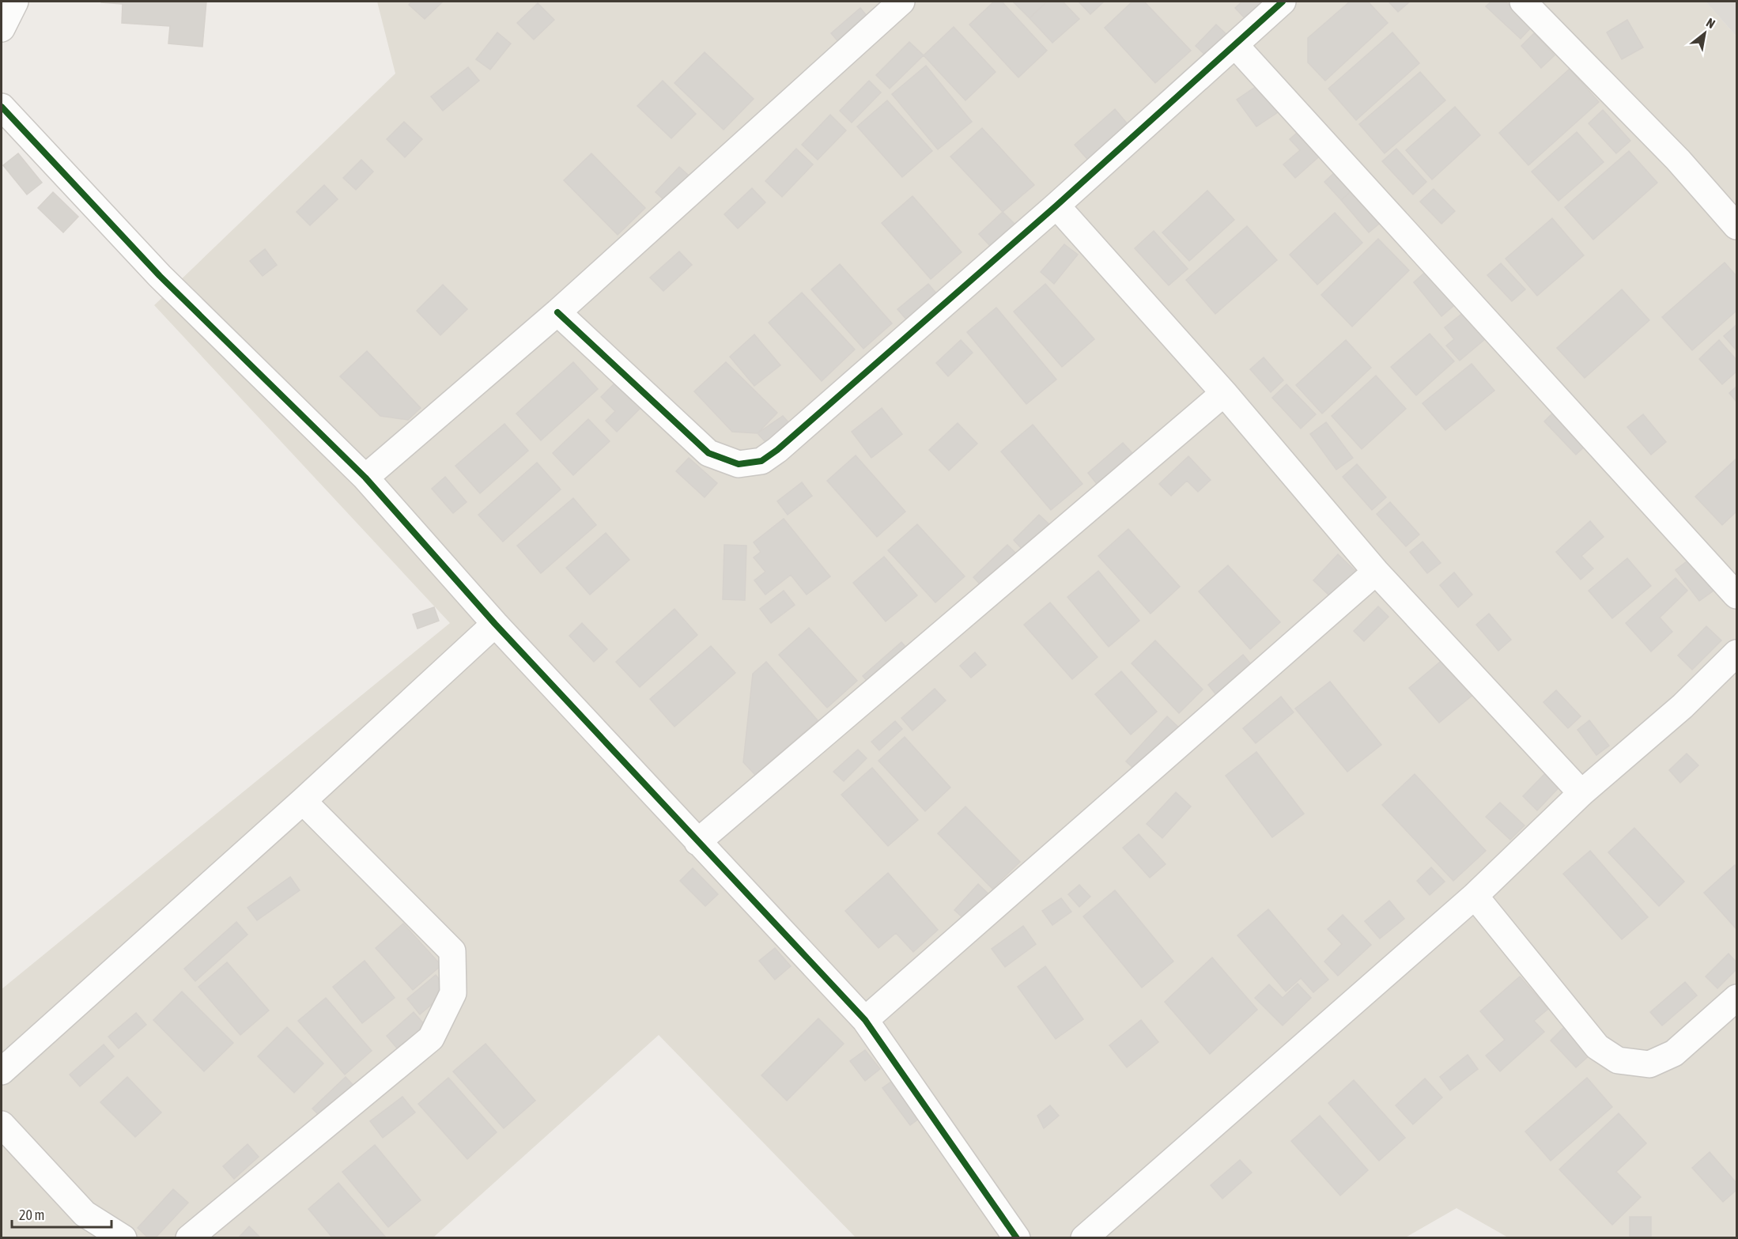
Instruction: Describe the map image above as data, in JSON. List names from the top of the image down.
{
  "scale_bar": "20 m",
  "north": "top right"
}
